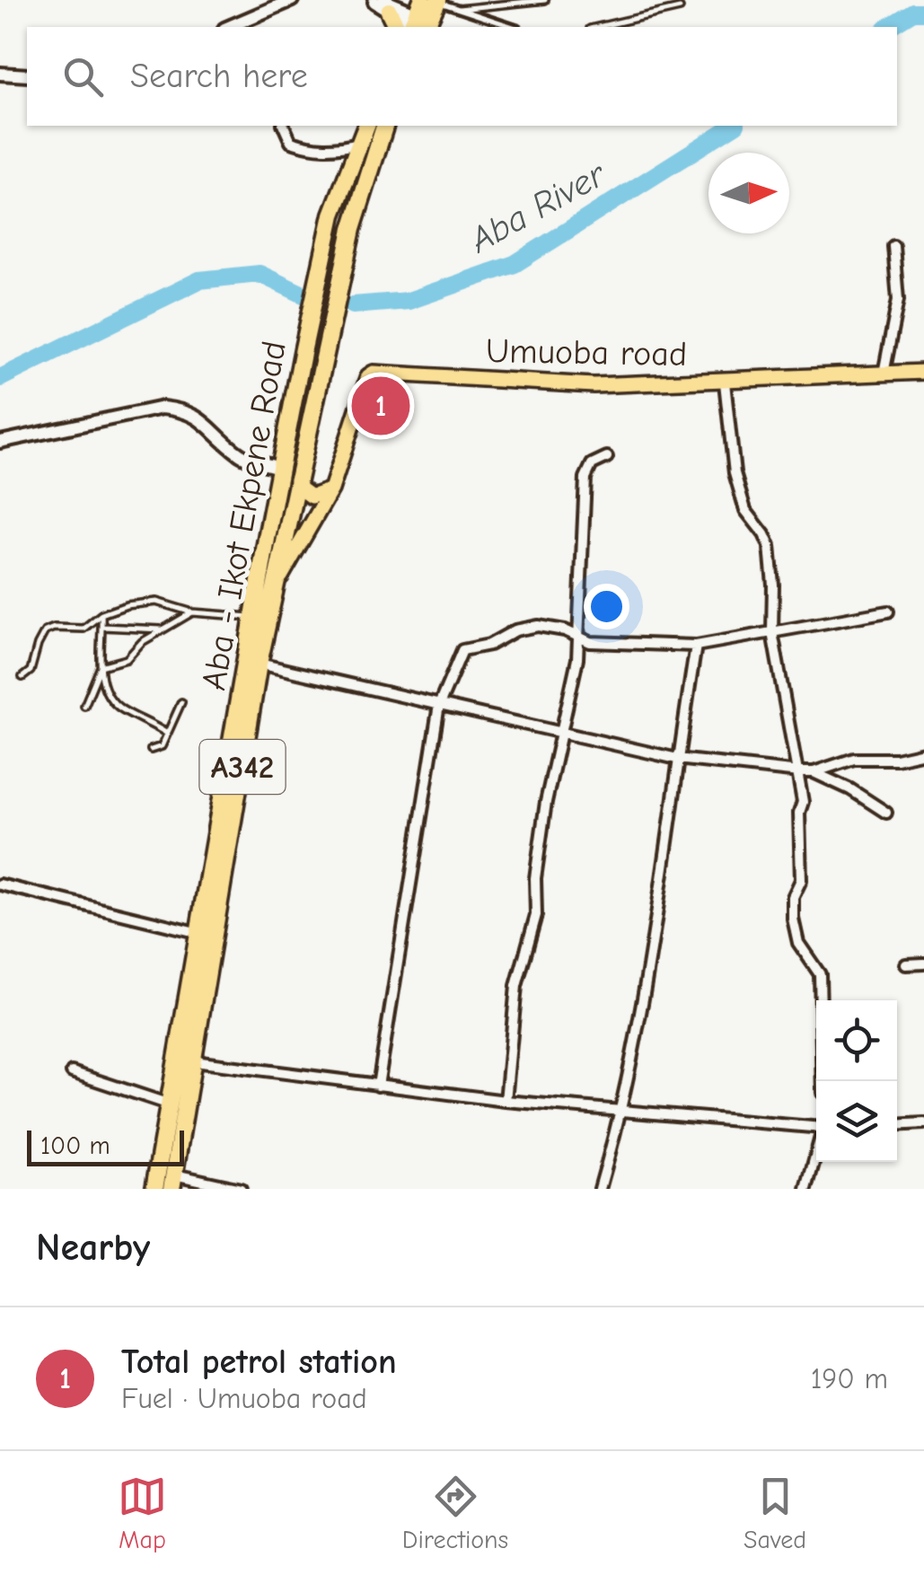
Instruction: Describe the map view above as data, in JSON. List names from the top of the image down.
{
  "streets": {
    "highway": ["Aba - Ikot Ekpene Road", "A342"],
    "main road": ["Umuoba road"]
  },
  "crossings": [
    ["Umuoba road", "Aba - Ikot Ekpene Road"]
  ],
  "water": ["Aba River"],
  "scale_bar": "100 m",
  "north": "right",
  "page": {
    "search": "Search here",
    "pins": "1",
    "scale": "100 m",
    "heading": "Nearby",
    "list": [
      {
        "mark": "1",
        "name": "Total petrol station",
        "note": "Fuel · Umuoba road",
        "value": "190 m"
      }
    ],
    "nav": ["Map", "Directions", "Saved"]
  }
}
